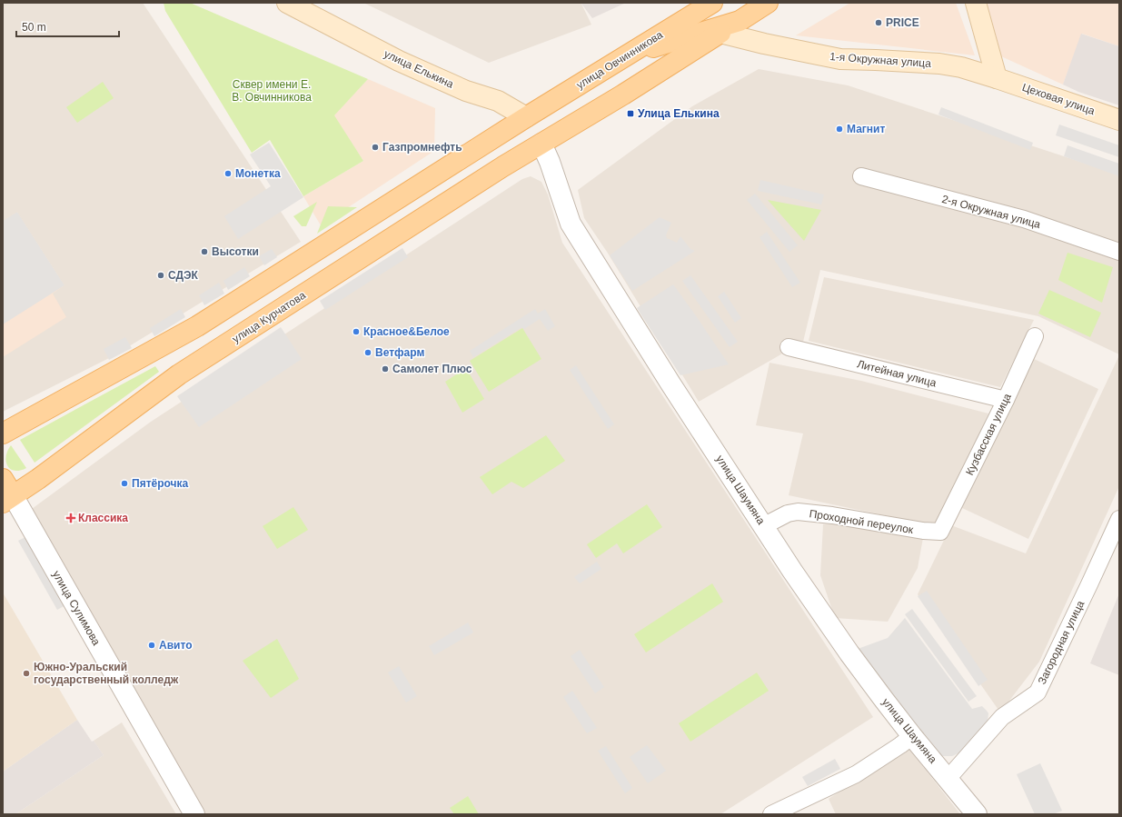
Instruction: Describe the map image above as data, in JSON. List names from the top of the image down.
{
  "streets": {
    "main road": [
      "улица Овчинникова",
      "1-я Окружная улица",
      "улица Елькина",
      "Цеховая улица",
      "улица Курчатова"
    ],
    "street": [
      "2-я Окружная улица",
      "Литейная улица",
      "Кузбасская улица",
      "улица Шаумяна",
      "Проходной переулок",
      "улица Сулимова",
      "Загородная улица"
    ]
  },
  "crossings": [
    ["улица Овчинникова", "улица Елькина"],
    ["1-я Окружная улица", "улица Елькина"],
    ["1-я Окружная улица", "Цеховая улица"],
    ["1-я Окружная улица", "улица Курчатова"],
    ["1-я Окружная улица", "улица Шаумяна"],
    ["улица Елькина", "улица Курчатова"],
    ["улица Елькина", "улица Шаумяна"],
    ["улица Курчатова", "улица Шаумяна"],
    ["улица Курчатова", "улица Сулимова"],
    ["Литейная улица", "Кузбасская улица"],
    ["Кузбасская улица", "Проходной переулок"],
    ["улица Шаумяна", "Проходной переулок"],
    ["улица Шаумяна", "Загородная улица"]
  ],
  "parks": ["Сквер имени Е. В. Овчинникова"],
  "places": {
    "other": [
      "PRICE",
      "Магнит",
      "Газпромнефть",
      "Монетка",
      "Высотки",
      "СДЭК",
      "Красное&Белое",
      "Ветфарм",
      "Самолет Плюс",
      "Пятёрочка",
      "Авито",
      "Южно-Уральский государственный колледж"
    ],
    "transit": ["Улица Елькина"],
    "health": ["Классика"]
  },
  "scale_bar": "50 m"
}
